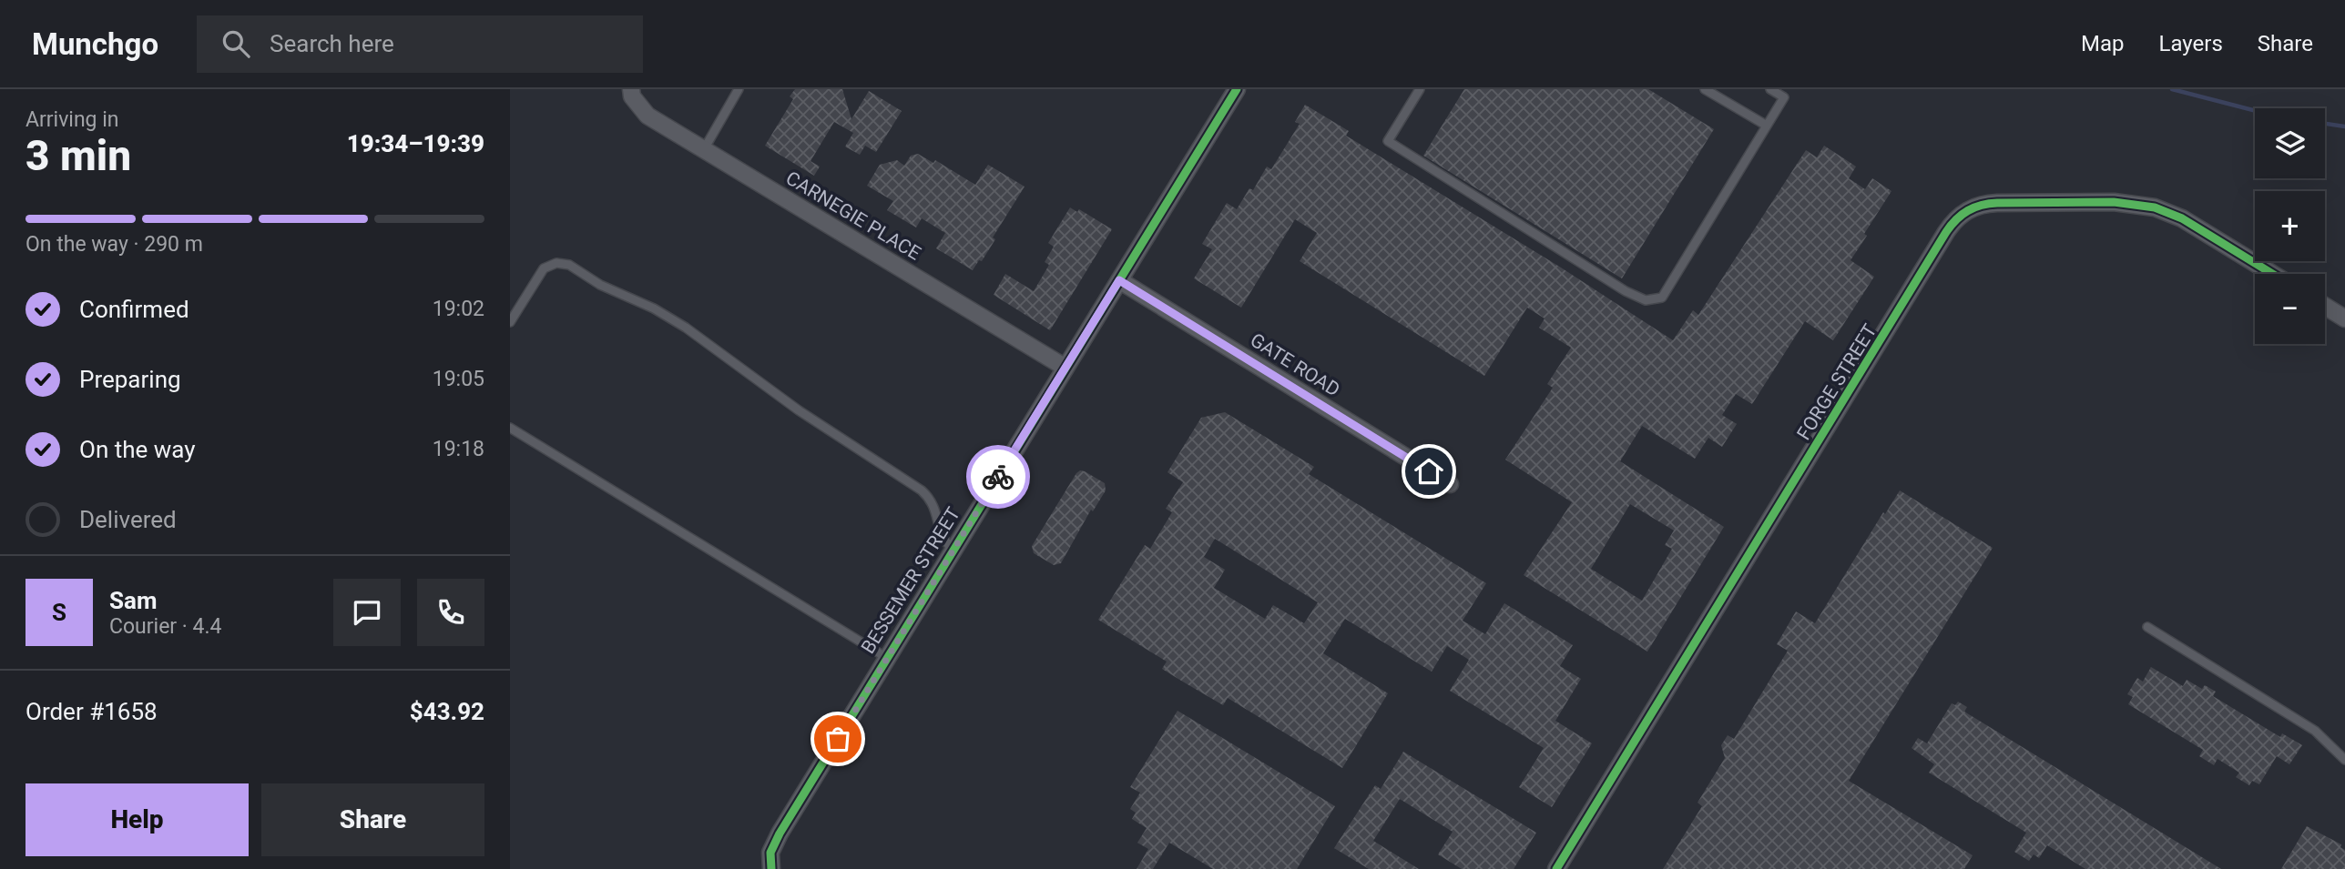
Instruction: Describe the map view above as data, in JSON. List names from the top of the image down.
{
  "streets": {
    "street": [
      "CARNEGIE PLACE",
      "GATE ROAD",
      "FORGE STREET",
      "BESSEMER STREET"
    ]
  },
  "crossings": [
    ["CARNEGIE PLACE", "BESSEMER STREET"],
    ["GATE ROAD", "BESSEMER STREET"]
  ],
  "page": {
    "header": "Munchgo",
    "search": "Search here",
    "nav": ["Map", "Layers", "Share"],
    "heading": ["3 min", "Arriving in", "19:34–19:39"],
    "panel": [
      "Sam",
      "Courier · 4.4",
      "Order #1658",
      "$43.92"
    ],
    "map_buttons": ["+", "−"],
    "bar": "On the way · 290 m",
    "list": [
      ["Confirmed", "19:02"],
      ["Preparing", "19:05"],
      ["On the way", "19:18"],
      "Delivered"
    ],
    "round": "S",
    "buttons": ["Help", "Share"]
  }
}
